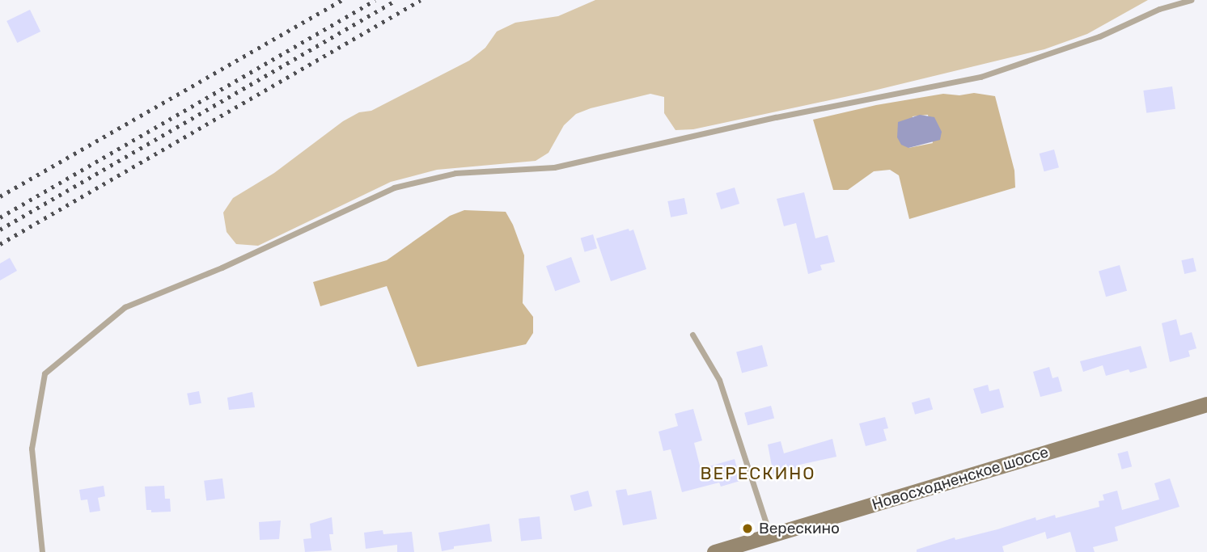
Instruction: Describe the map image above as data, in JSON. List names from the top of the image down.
{
  "streets": {
    "main road": ["Новосходненское шоссе"]
  },
  "districts": ["ВЕРЕСКИНО"],
  "places": ["Верескино"]
}
